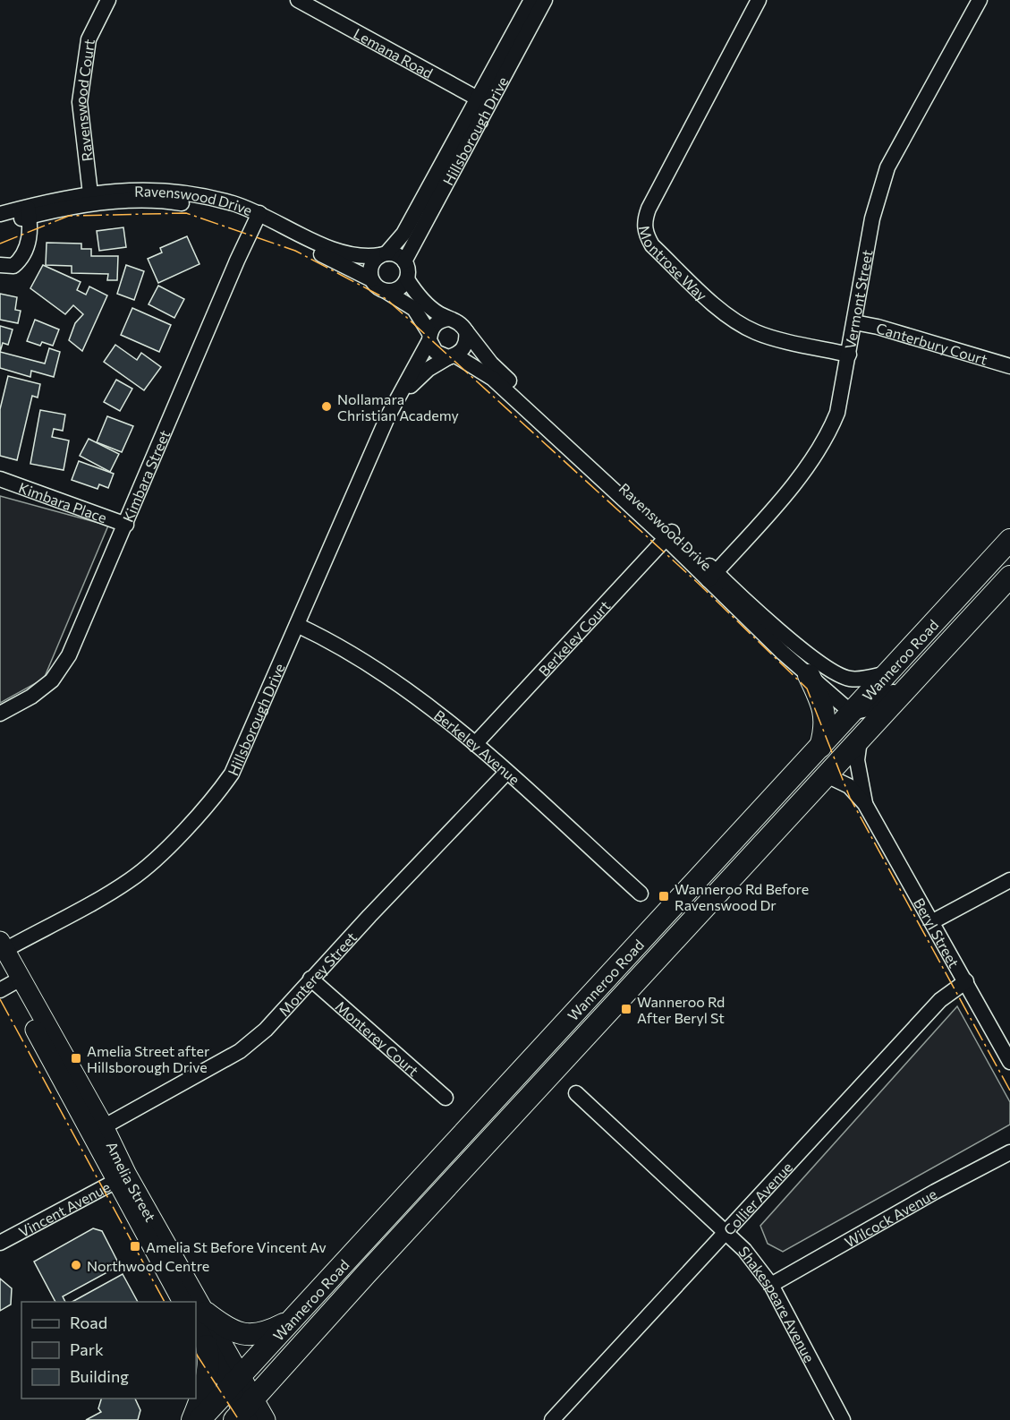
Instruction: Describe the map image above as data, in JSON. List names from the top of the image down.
{
  "streets": {
    "highway": ["Wanneroo Road"],
    "main road": ["Amelia Street"],
    "street": [
      "Lemana Road",
      "Ravenswood Court",
      "Hillsborough Drive",
      "Ravenswood Drive",
      "Montrose Way",
      "Vermont Street",
      "Canterbury Court",
      "Kimbara Street",
      "Kimbara Place",
      "Berkeley Court",
      "Berkeley Avenue",
      "Beryl Street",
      "Monterey Street",
      "Monterey Court",
      "Collier Avenue",
      "Vincent Avenue",
      "Wilcock Avenue",
      "Shakespeare Avenue"
    ]
  },
  "crossings": [
    ["Lemana Road", "Hillsborough Drive"],
    ["Ravenswood Court", "Ravenswood Drive"],
    ["Hillsborough Drive", "Ravenswood Drive"],
    ["Hillsborough Drive", "Berkeley Avenue"],
    ["Hillsborough Drive", "Amelia Street"],
    ["Ravenswood Drive", "Vermont Street"],
    ["Ravenswood Drive", "Kimbara Street"],
    ["Ravenswood Drive", "Berkeley Court"],
    ["Ravenswood Drive", "Wanneroo Road"],
    ["Montrose Way", "Vermont Street"],
    ["Vermont Street", "Canterbury Court"],
    ["Kimbara Street", "Kimbara Place"],
    ["Berkeley Court", "Berkeley Avenue"],
    ["Wanneroo Road", "Beryl Street"],
    ["Wanneroo Road", "Amelia Street"],
    ["Berkeley Avenue", "Monterey Street"],
    ["Beryl Street", "Collier Avenue"],
    ["Monterey Street", "Monterey Court"],
    ["Monterey Street", "Amelia Street"],
    ["Amelia Street", "Vincent Avenue"],
    ["Collier Avenue", "Shakespeare Avenue"],
    ["Wilcock Avenue", "Shakespeare Avenue"]
  ],
  "places": {
    "other": ["Nollamara Christian Academy", "Northwood Centre"],
    "transit": [
      "Wanneroo Rd Before Ravenswood Dr",
      "Wanneroo Rd After Beryl St",
      "Amelia Street after Hillsborough Drive",
      "Amelia St Before Vincent Av"
    ]
  },
  "legend": ["Road", "Park", "Building"]
}
